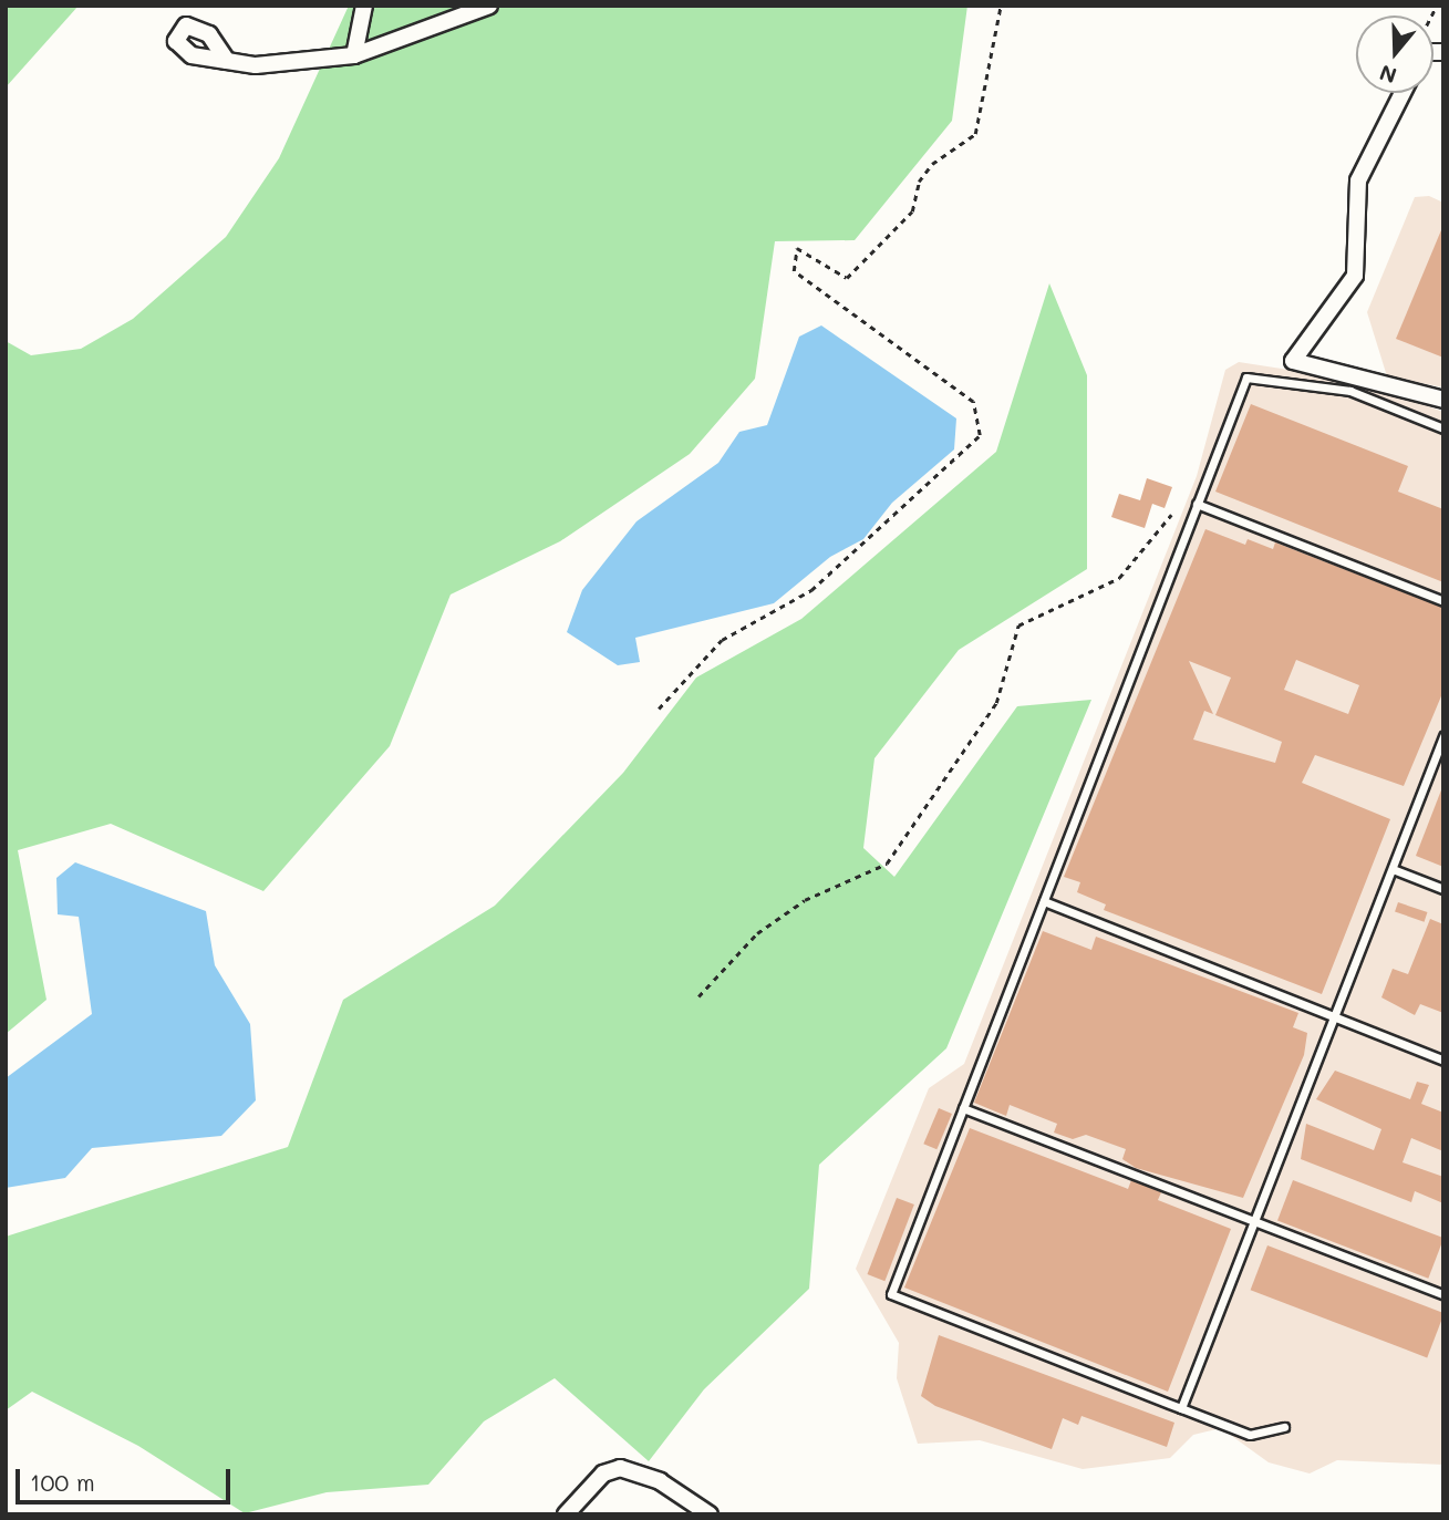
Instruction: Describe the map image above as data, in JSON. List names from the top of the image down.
{
  "scale_bar": "100 m",
  "north": "bottom"
}
